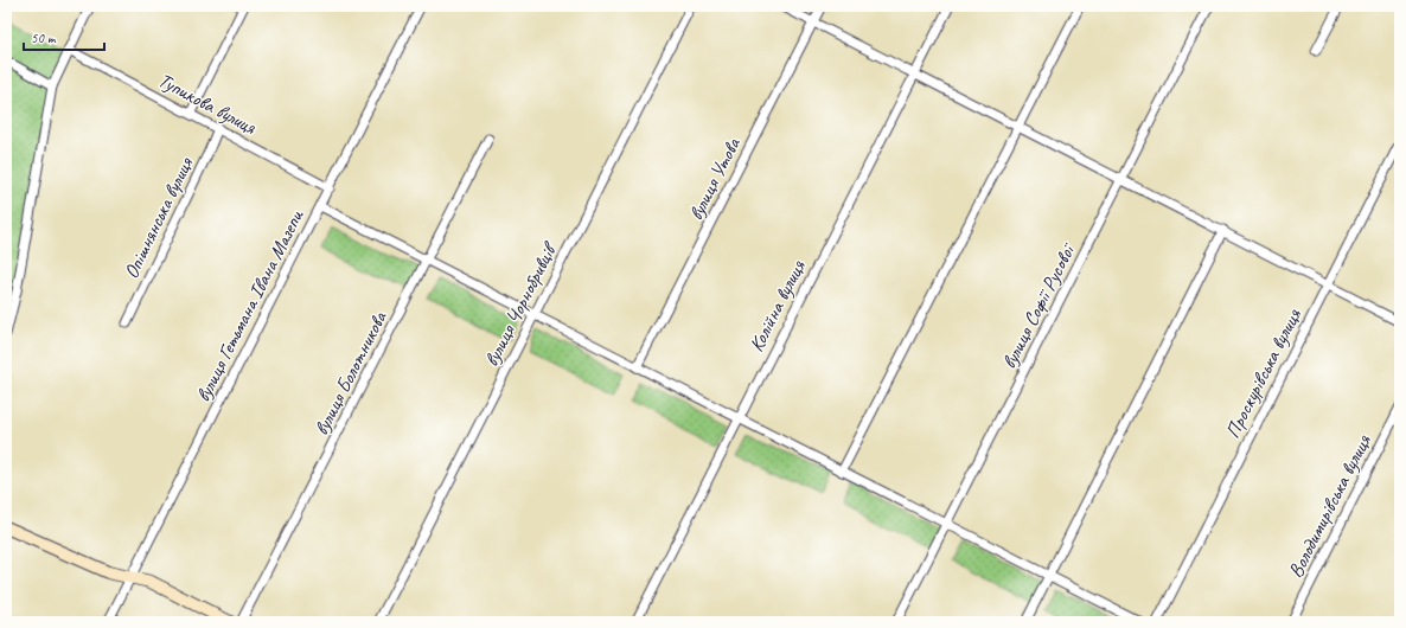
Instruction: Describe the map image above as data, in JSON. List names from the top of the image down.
{
  "streets": {
    "street": [
      "Тупикова вулиця",
      "вулиця Утова",
      "Опішнянська вулиця",
      "вулиця Гетьмана Івана Мазепи",
      "вулиця Чорнобривців",
      "Колійна вулиця",
      "вулиця Софії Русової",
      "вулиця Болотникова",
      "Проскурівська вулиця",
      "Володимирівська вулиця"
    ]
  },
  "crossings": [
    ["Тупикова вулиця", "Опішнянська вулиця"],
    ["Тупикова вулиця", "вулиця Гетьмана Івана Мазепи"]
  ],
  "scale_bar": "50 m"
}
